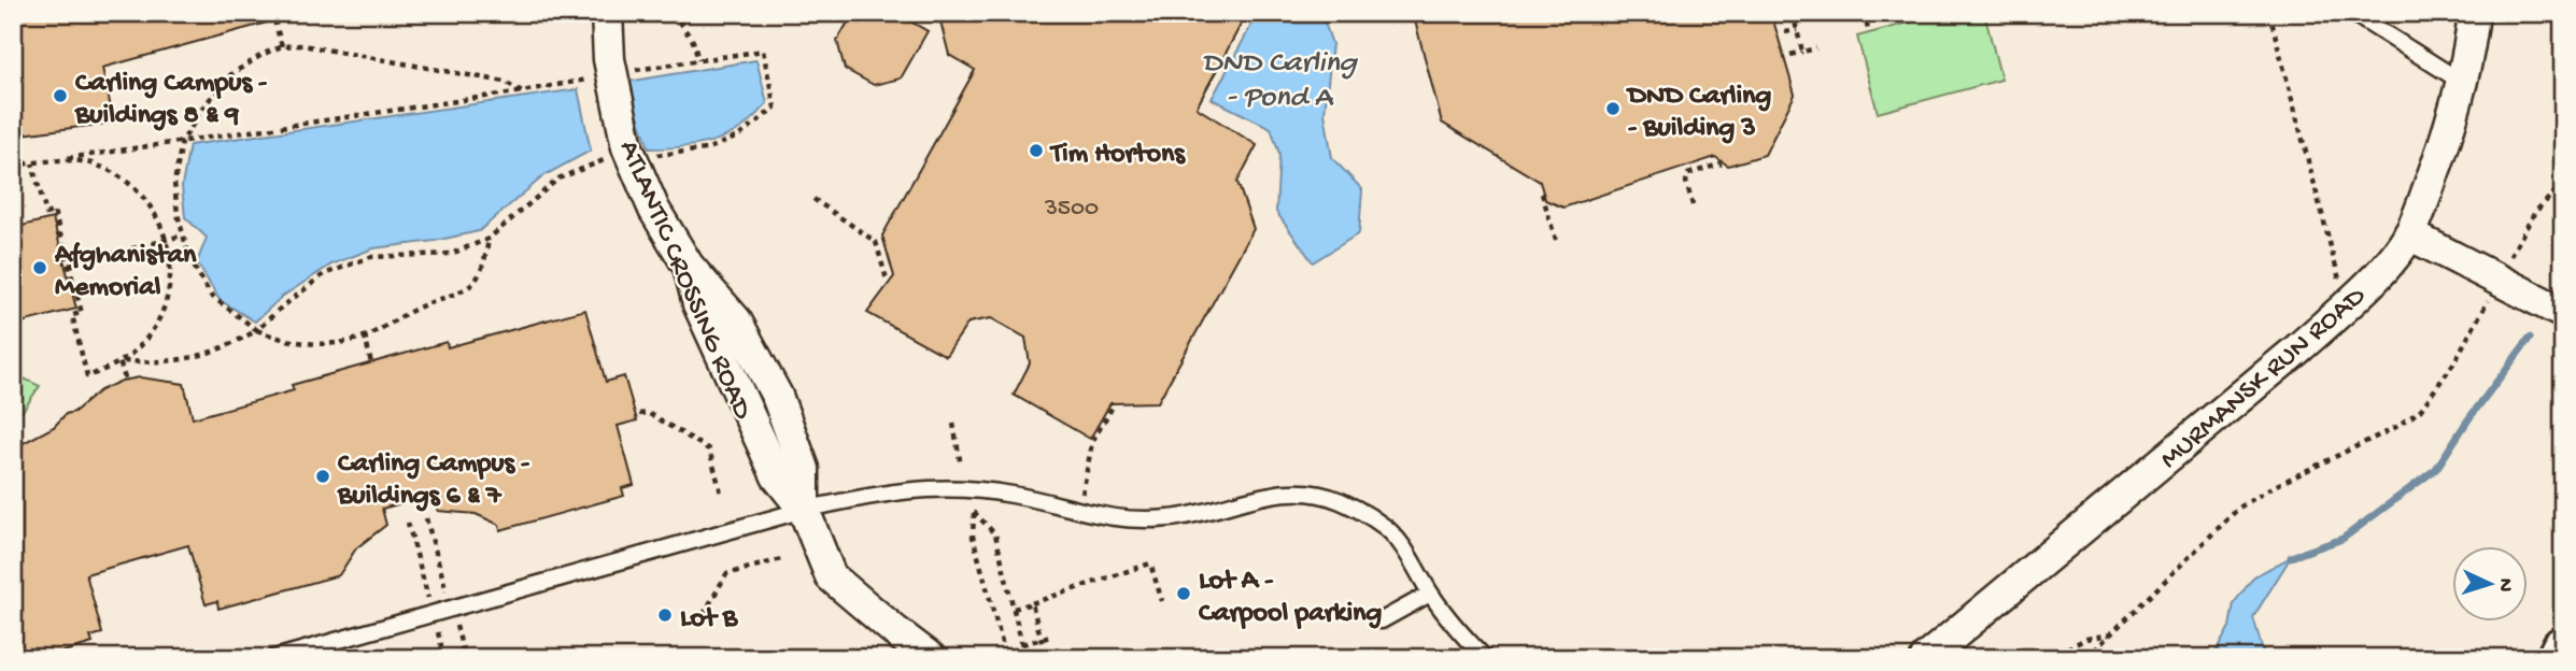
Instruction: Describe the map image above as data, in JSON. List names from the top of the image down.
{
  "streets": {
    "street": ["ATLANTIC CROSSING ROAD", "MURMANSK RUN ROAD"]
  },
  "water": ["DND Carling - Pond A"],
  "places": [
    "Carling Campus - Buildings 8 & 9",
    "DND Carling - Building 3",
    "Tim Hortons",
    "Afghanistan Memorial",
    "Carling Campus - Buildings 6 & 7",
    "Lot A - Carpool parking",
    "Lot B"
  ],
  "house_numbers": ["3500"],
  "north": "right"
}
